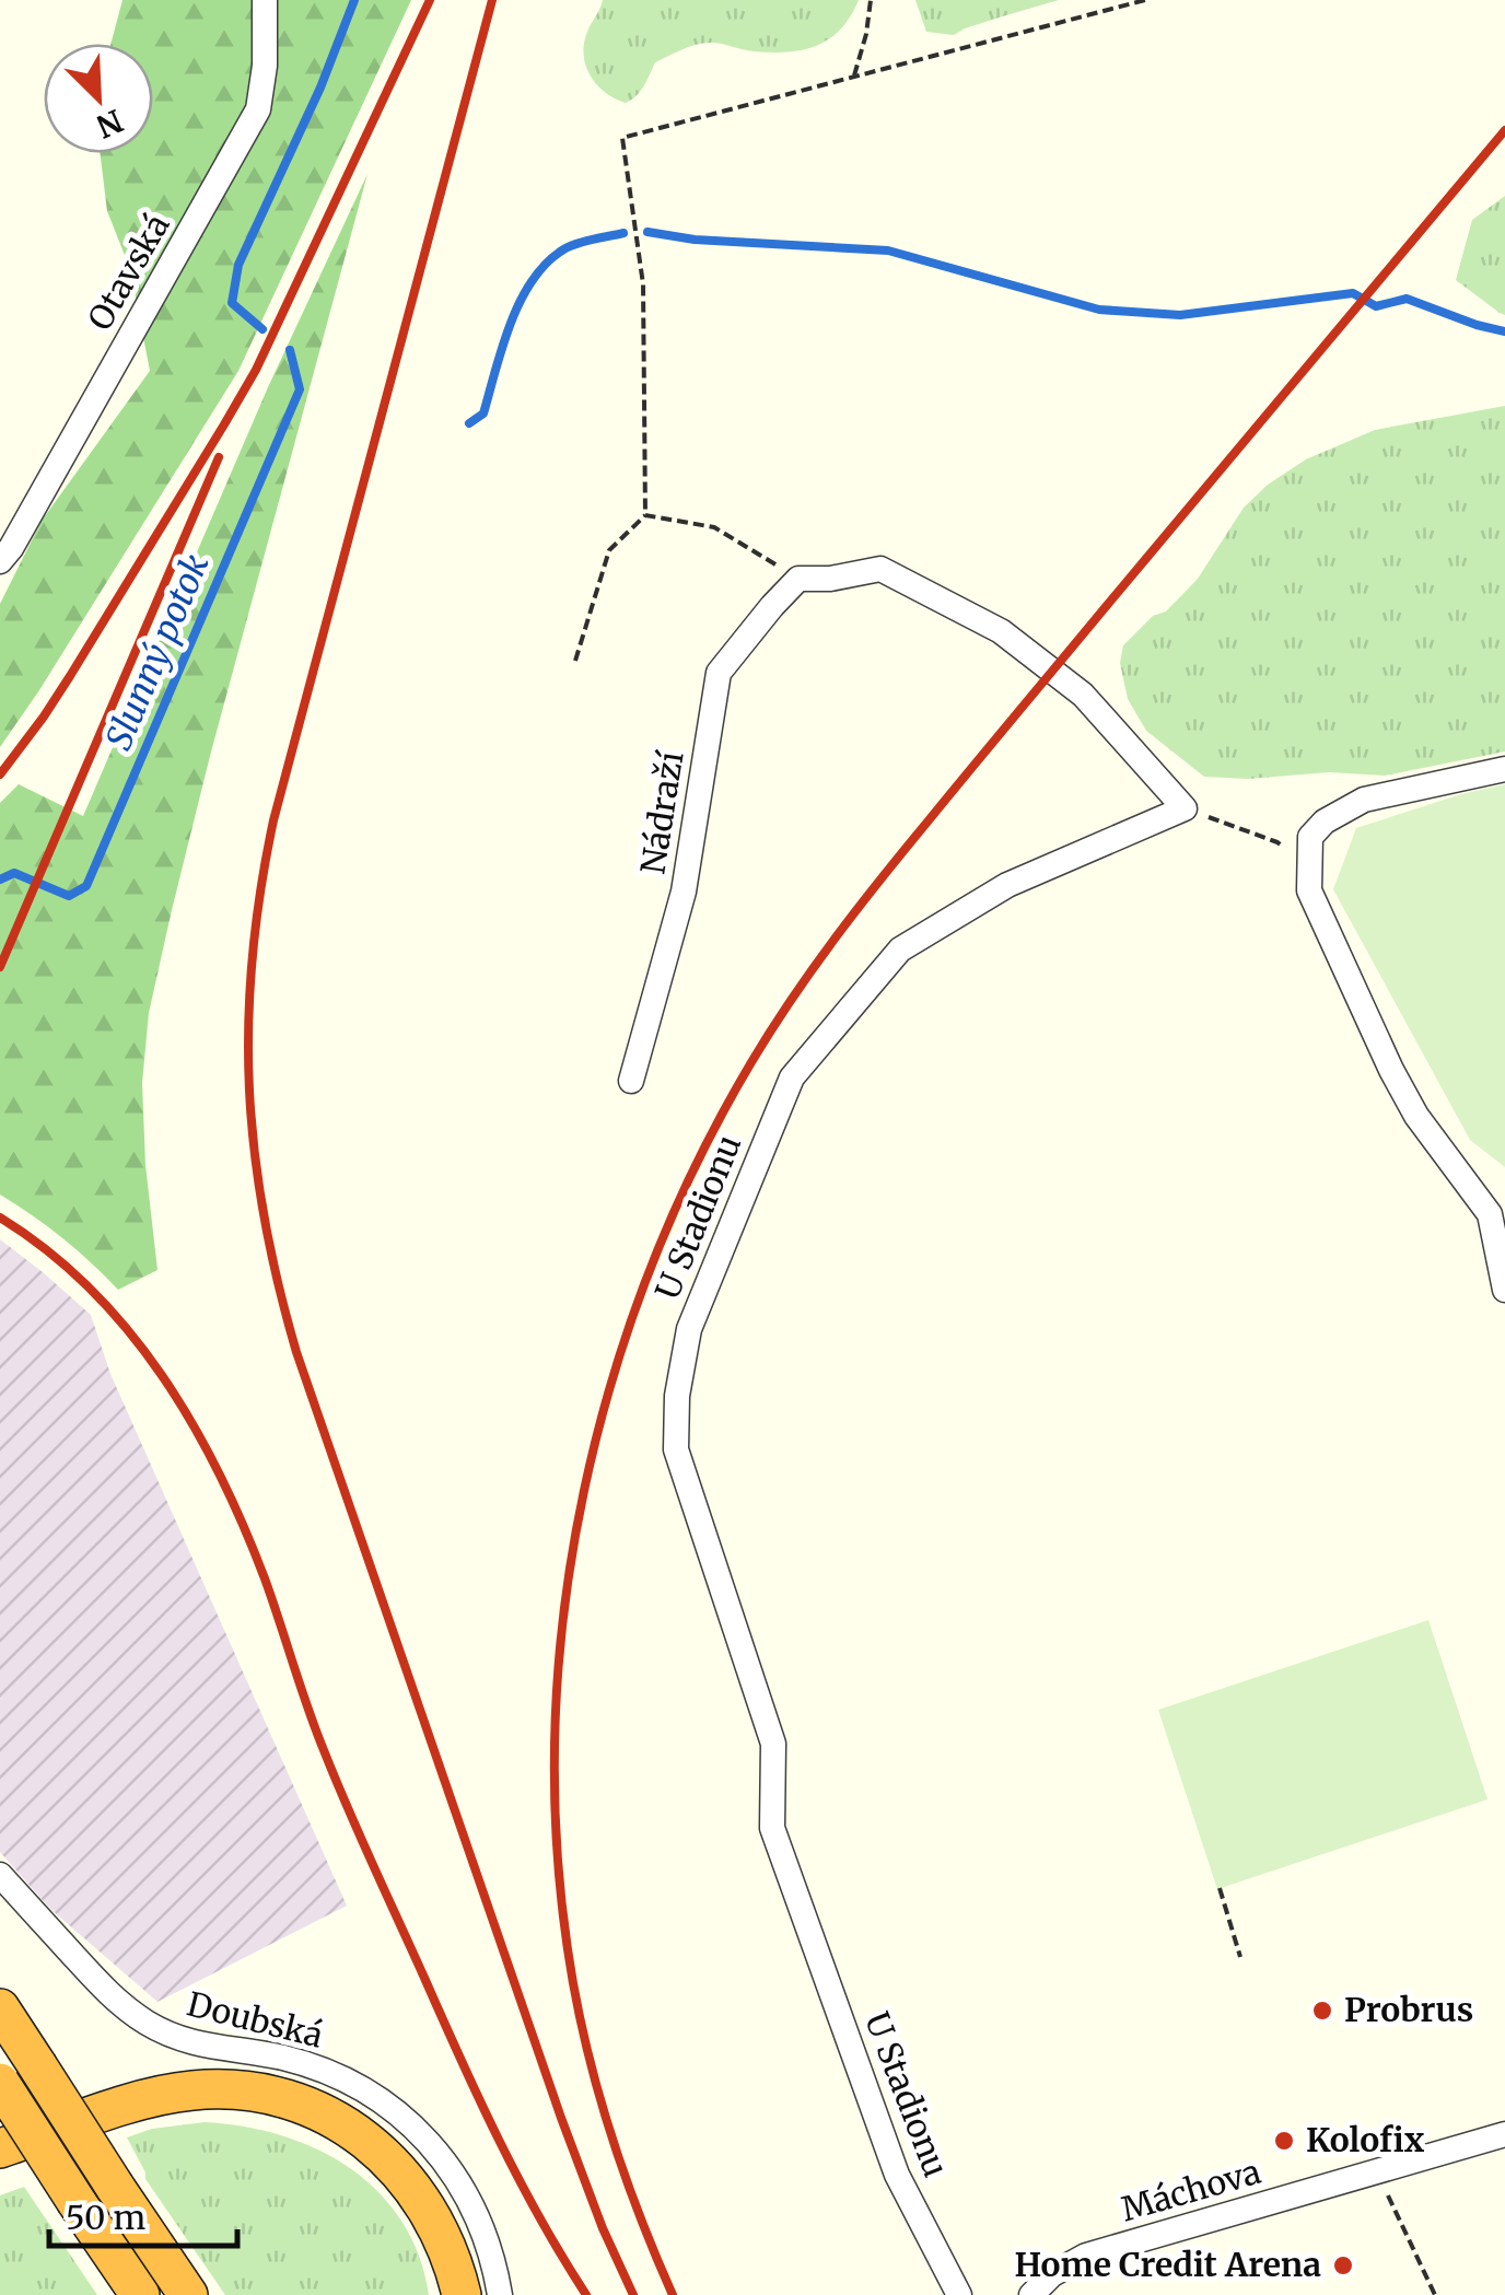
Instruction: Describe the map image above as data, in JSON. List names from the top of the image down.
{
  "streets": {
    "street": [
      "Otavská",
      "Nádraží",
      "U Stadionu",
      "Doubská",
      "Máchova"
    ]
  },
  "water": ["Slunný potok"],
  "places": ["Probrus", "Kolofix", "Home Credit Arena"],
  "scale_bar": "50 m",
  "north": "bottom right"
}
